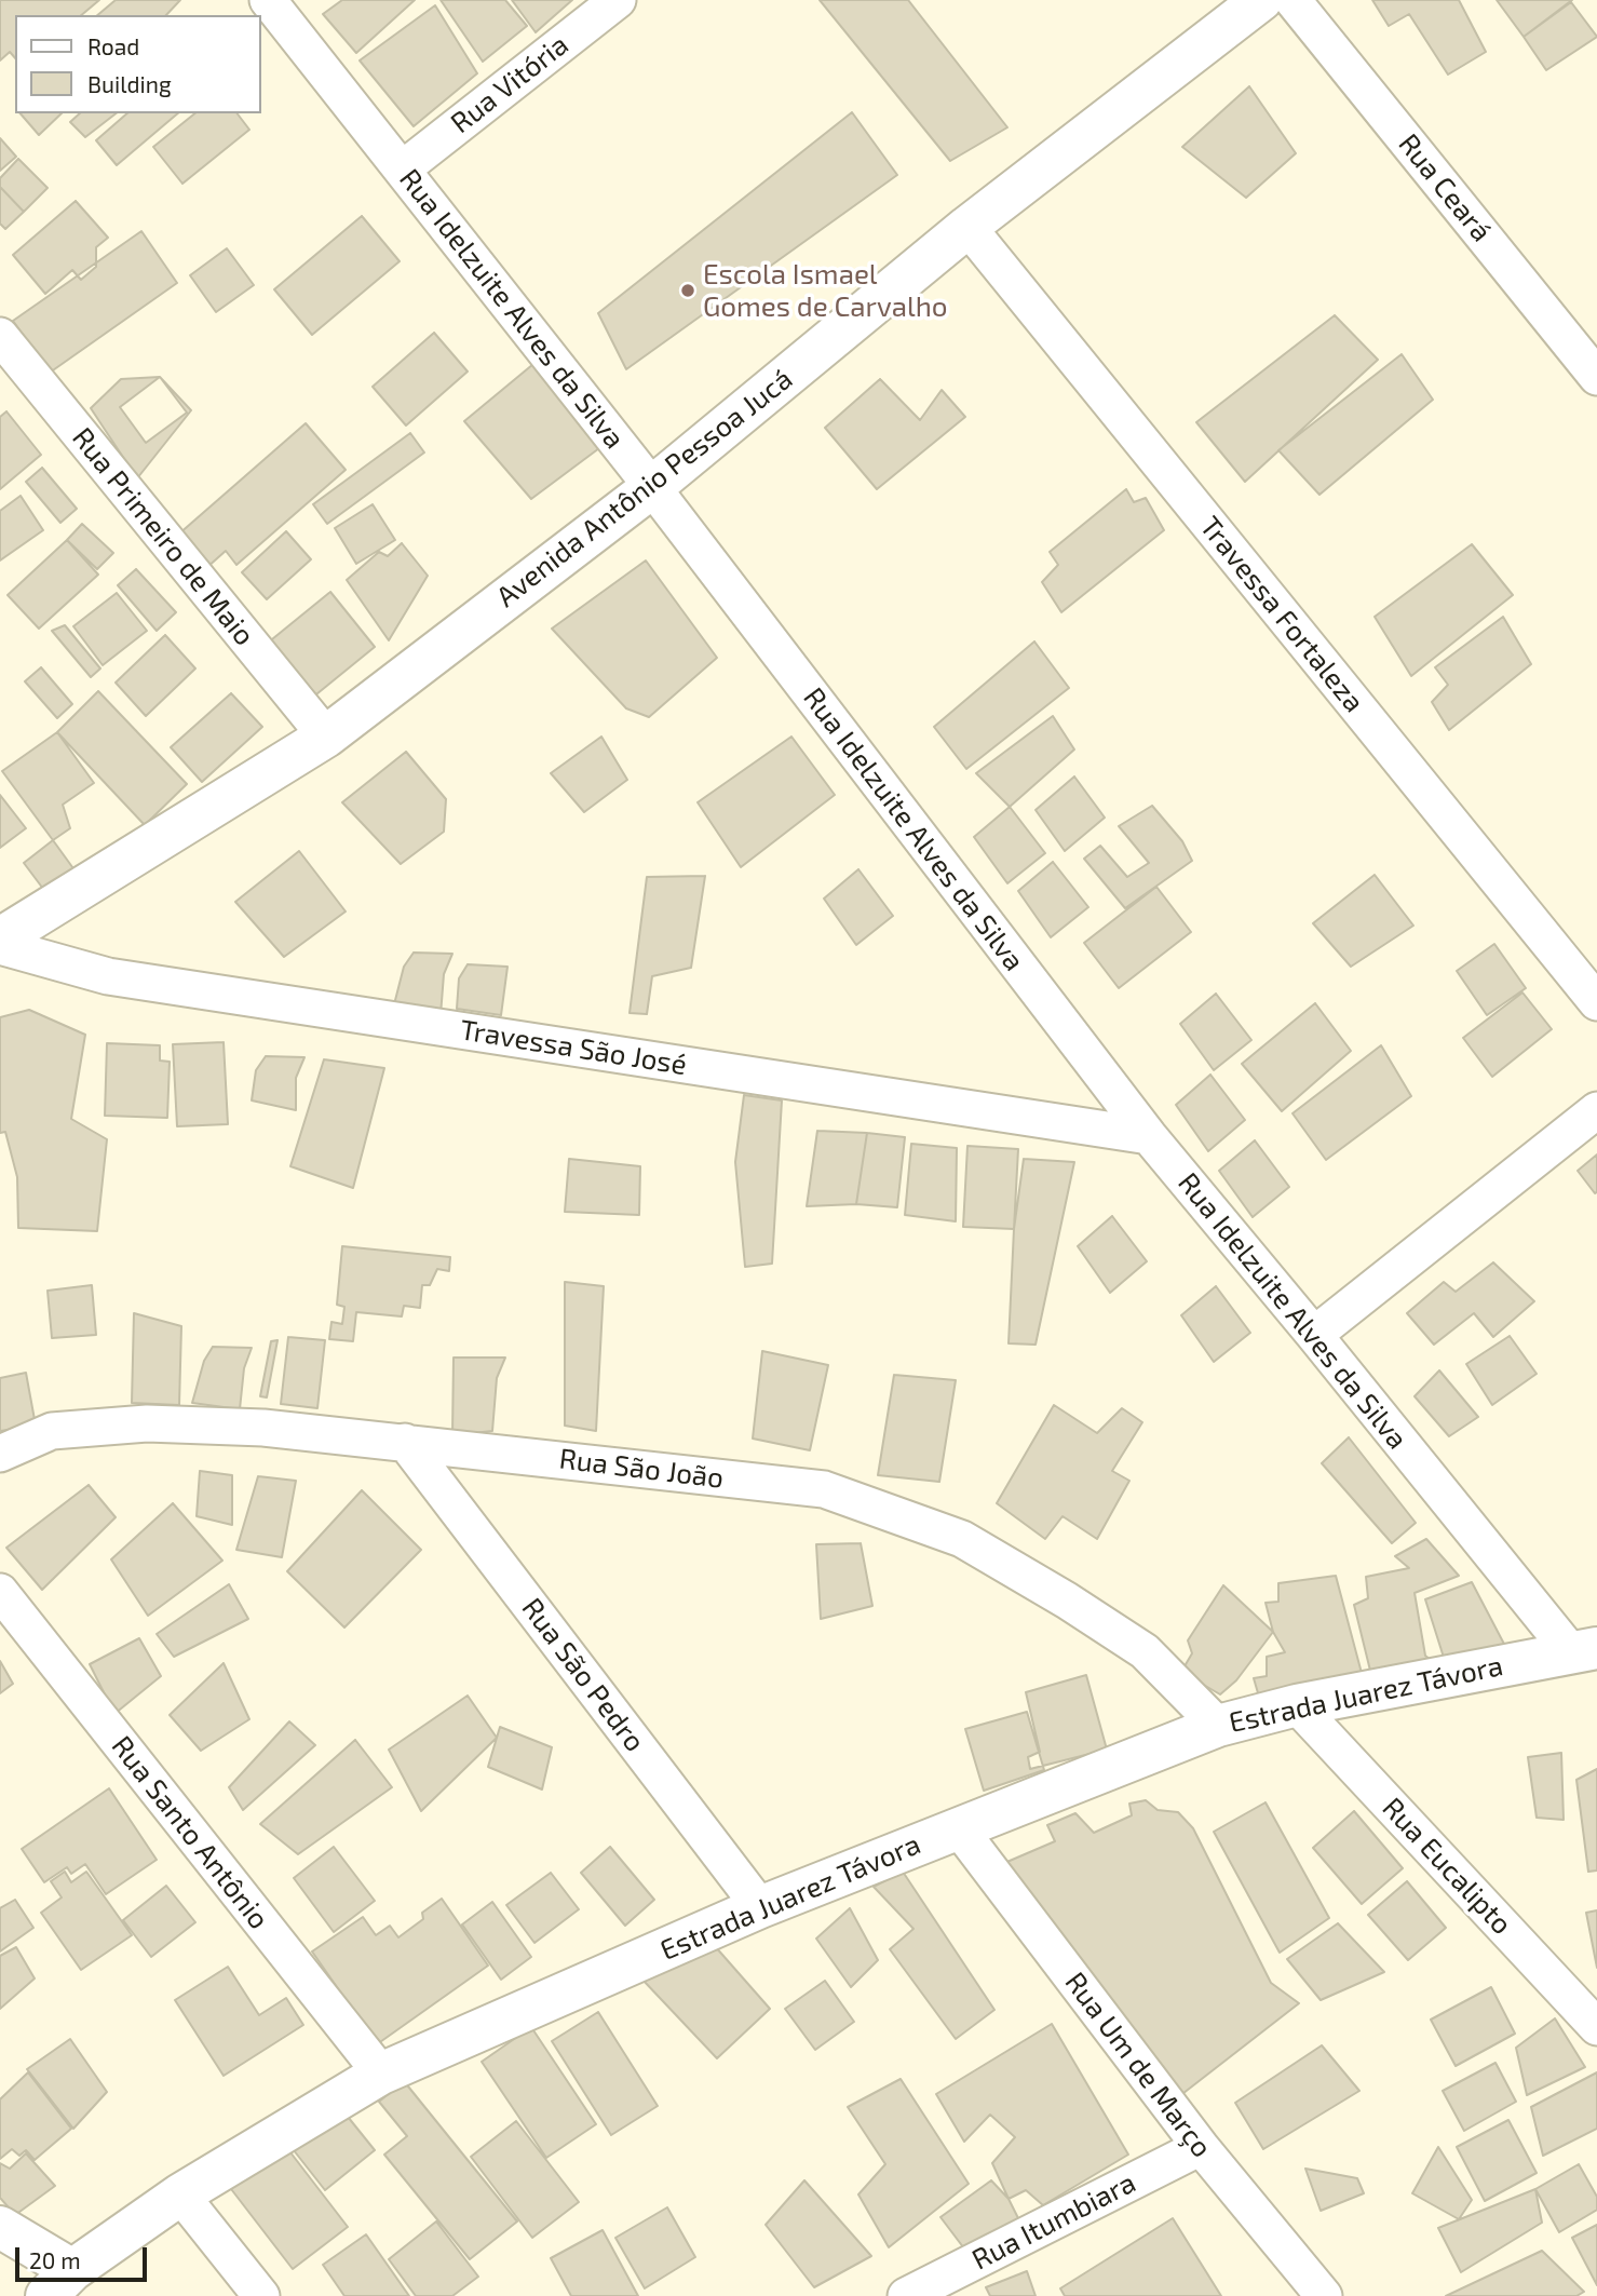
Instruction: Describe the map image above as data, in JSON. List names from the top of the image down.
{
  "streets": {
    "street": [
      "Rua Vitória",
      "Rua Ceará",
      "Rua Idelzuite Alves da Silva",
      "Avenida Antônio Pessoa Jucá",
      "Rua Primeiro de Maio",
      "Travessa Fortaleza",
      "Travessa São José",
      "Rua São João",
      "Rua São Pedro",
      "Estrada Juarez Távora",
      "Rua Santo Antônio",
      "Rua Eucalipto",
      "Rua Um de Março",
      "Rua Itumbiara"
    ]
  },
  "crossings": [
    ["Rua Vitória", "Rua Idelzuite Alves da Silva"],
    ["Rua Idelzuite Alves da Silva", "Avenida Antônio Pessoa Jucá"],
    ["Rua Idelzuite Alves da Silva", "Travessa São José"],
    ["Rua Idelzuite Alves da Silva", "Estrada Juarez Távora"],
    ["Avenida Antônio Pessoa Jucá", "Rua Primeiro de Maio"],
    ["Avenida Antônio Pessoa Jucá", "Travessa Fortaleza"],
    ["Rua São João", "Rua São Pedro"],
    ["Rua São João", "Estrada Juarez Távora"],
    ["Rua São Pedro", "Estrada Juarez Távora"],
    ["Estrada Juarez Távora", "Rua Santo Antônio"],
    ["Estrada Juarez Távora", "Rua Eucalipto"],
    ["Estrada Juarez Távora", "Rua Um de Março"],
    ["Rua Um de Março", "Rua Itumbiara"]
  ],
  "places": ["Escola Ismael Gomes de Carvalho"],
  "legend": ["Road", "Building"],
  "scale_bar": "20 m"
}
